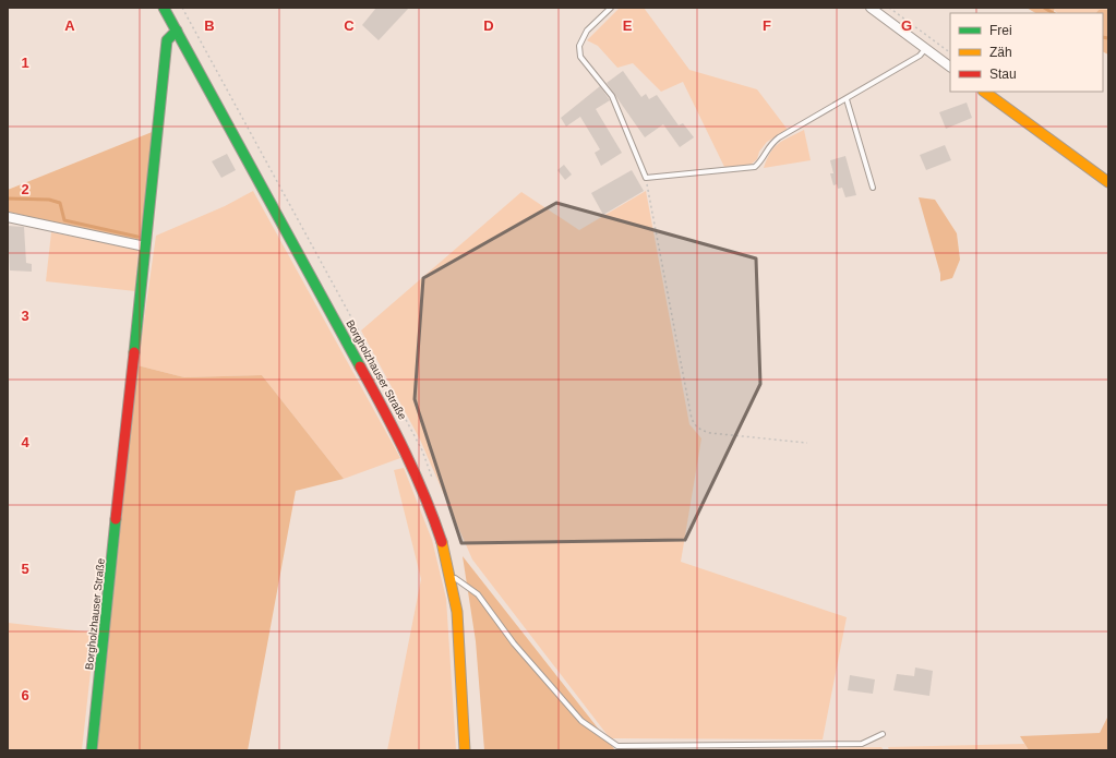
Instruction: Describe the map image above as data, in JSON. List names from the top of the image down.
{
  "streets": {
    "street": ["Borgholzhauser Straße"]
  },
  "legend": ["Frei", "Zäh", "Stau"],
  "grid": {
    "columns": [
      "A",
      "B",
      "C",
      "D",
      "E",
      "F",
      "G"
    ],
    "rows": [
      "1",
      "2",
      "3",
      "4",
      "5",
      "6"
    ]
  }
}
